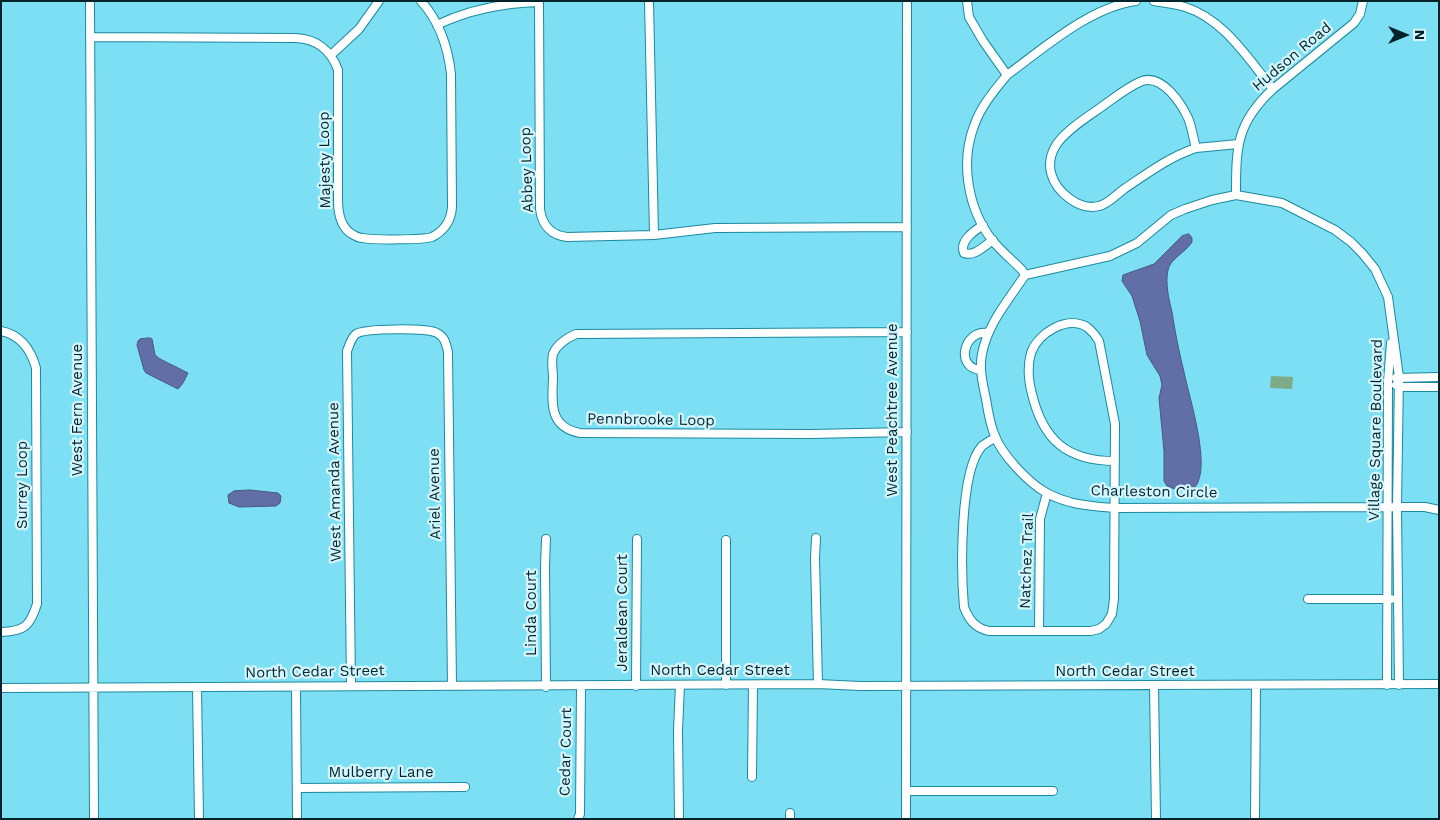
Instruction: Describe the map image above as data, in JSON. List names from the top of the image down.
{
  "streets": {
    "street": [
      "Hudson Road",
      "Majesty Loop",
      "Abbey Loop",
      "West Fern Avenue",
      "West Peachtree Avenue",
      "Pennbrooke Loop",
      "Village Square Boulevard",
      "West Amanda Avenue",
      "Surrey Loop",
      "Charleston Circle",
      "Ariel Avenue",
      "Natchez Trail",
      "Linda Court",
      "Jeraldean Court",
      "North Cedar Street",
      "Cedar Court",
      "Mulberry Lane"
    ]
  },
  "crossings": [
    ["Abbey Loop", "West Peachtree Avenue"],
    ["West Fern Avenue", "North Cedar Street"],
    ["West Peachtree Avenue", "Pennbrooke Loop"],
    ["West Peachtree Avenue", "North Cedar Street"],
    ["Village Square Boulevard", "Charleston Circle"],
    ["Village Square Boulevard", "North Cedar Street"],
    ["West Amanda Avenue", "Ariel Avenue"],
    ["West Amanda Avenue", "North Cedar Street"],
    ["Charleston Circle", "Natchez Trail"],
    ["Ariel Avenue", "North Cedar Street"],
    ["Linda Court", "North Cedar Street"],
    ["Jeraldean Court", "North Cedar Street"],
    ["North Cedar Street", "Cedar Court"]
  ],
  "north": "right"
}
